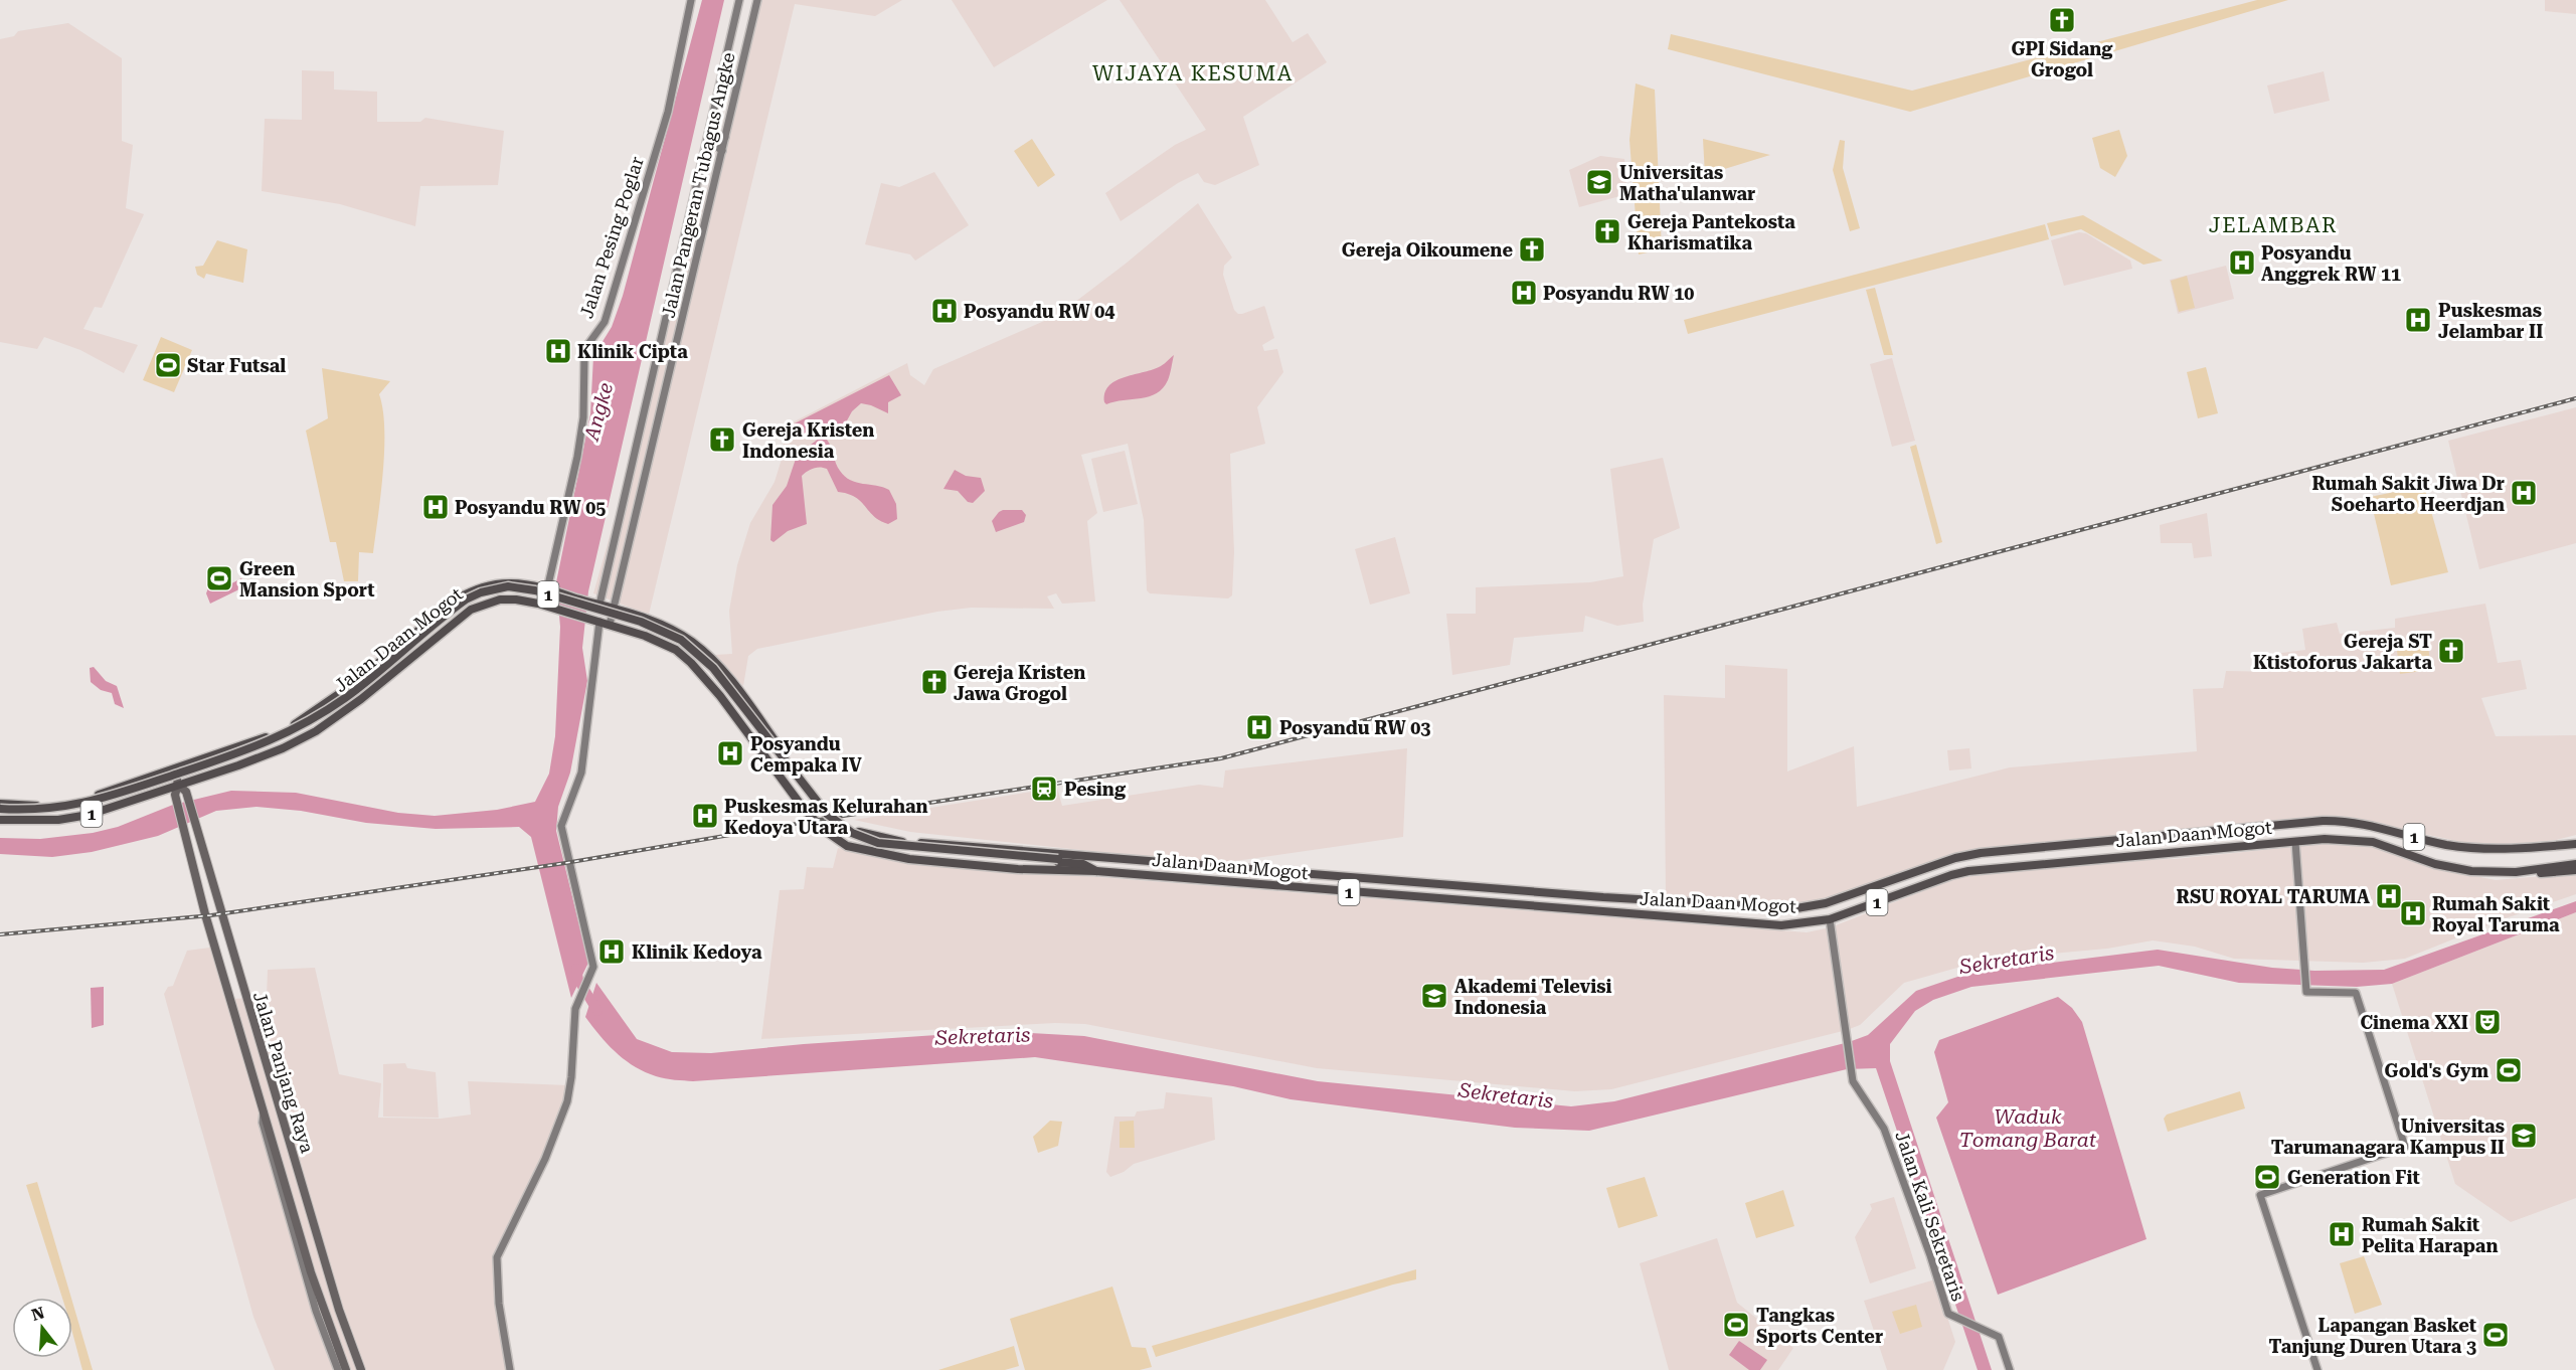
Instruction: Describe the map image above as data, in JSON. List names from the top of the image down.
{
  "streets": {
    "highway": ["1", "Jalan Daan Mogot"],
    "main road": ["Jalan Panjang Raya"],
    "street": ["Jalan Pangeran Tubagus Angke", "Jalan Pesing Poglar", "Jalan Kali Sekretaris"]
  },
  "crossings": [
    ["Jalan Pangeran Tubagus Angke", "Jalan Daan Mogot"],
    ["Jalan Pesing Poglar", "Jalan Daan Mogot"],
    ["Jalan Daan Mogot", "Jalan Panjang Raya"],
    ["Jalan Daan Mogot", "Jalan Kali Sekretaris"]
  ],
  "districts": ["WIJAYA KESUMA", "JELAMBAR"],
  "water": ["Angke", "Sekretaris", "Waduk Tomang Barat"],
  "places": {
    "church": [
      "GPI Sidang Grogol",
      "Gereja Pantekosta Kharismatika",
      "Gereja Oikoumene",
      "Gereja Kristen Indonesia",
      "Gereja ST Ktistoforus Jakarta",
      "Gereja Kristen Jawa Grogol"
    ],
    "school or university": ["Universitas Matha'ulanwar", "Akademi Televisi Indonesia", "Universitas Tarumanagara Kampus II"],
    "hospital": [
      "Posyandu Anggrek RW 11",
      "Posyandu RW 10",
      "Posyandu RW 04",
      "Puskesmas Jelambar II",
      "Klinik Cipta",
      "Rumah Sakit Jiwa Dr Soeharto Heerdjan",
      "Posyandu RW 05",
      "Posyandu RW 03",
      "Posyandu Cempaka IV",
      "Puskesmas Kelurahan Kedoya Utara",
      "RSU ROYAL TARUMA",
      "Rumah Sakit Royal Taruma",
      "Klinik Kedoya",
      "Rumah Sakit Pelita Harapan"
    ],
    "sports": [
      "Star Futsal",
      "Green Mansion Sport",
      "Gold's Gym",
      "Generation Fit",
      "Tangkas Sports Center",
      "Lapangan Basket Tanjung Duren Utara 3"
    ],
    "station": ["Pesing"],
    "theatre": ["Cinema XXI"]
  },
  "north": "top"
}
